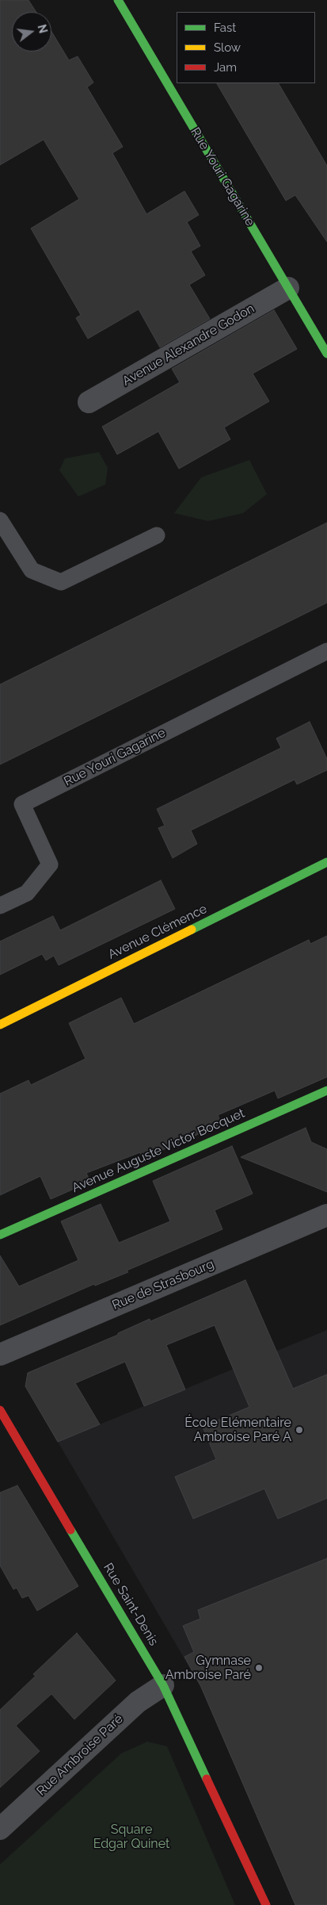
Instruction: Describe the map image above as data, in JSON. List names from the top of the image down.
{
  "streets": {
    "street": [
      "Rue Youri Gagarine",
      "Avenue Alexandre Godon",
      "Avenue Clémence",
      "Avenue Auguste Victor Bocquet",
      "Rue de Strasbourg",
      "Rue Saint-Denis",
      "Rue Ambroise Paré"
    ]
  },
  "crossings": [
    ["Rue Youri Gagarine", "Avenue Alexandre Godon"],
    ["Rue Saint-Denis", "Rue Ambroise Paré"]
  ],
  "parks": ["Square Edgar Quinet"],
  "places": ["École Elémentaire Ambroise Paré A", "Gymnase Ambroise Paré"],
  "legend": ["Fast", "Slow", "Jam"],
  "north": "right"
}
